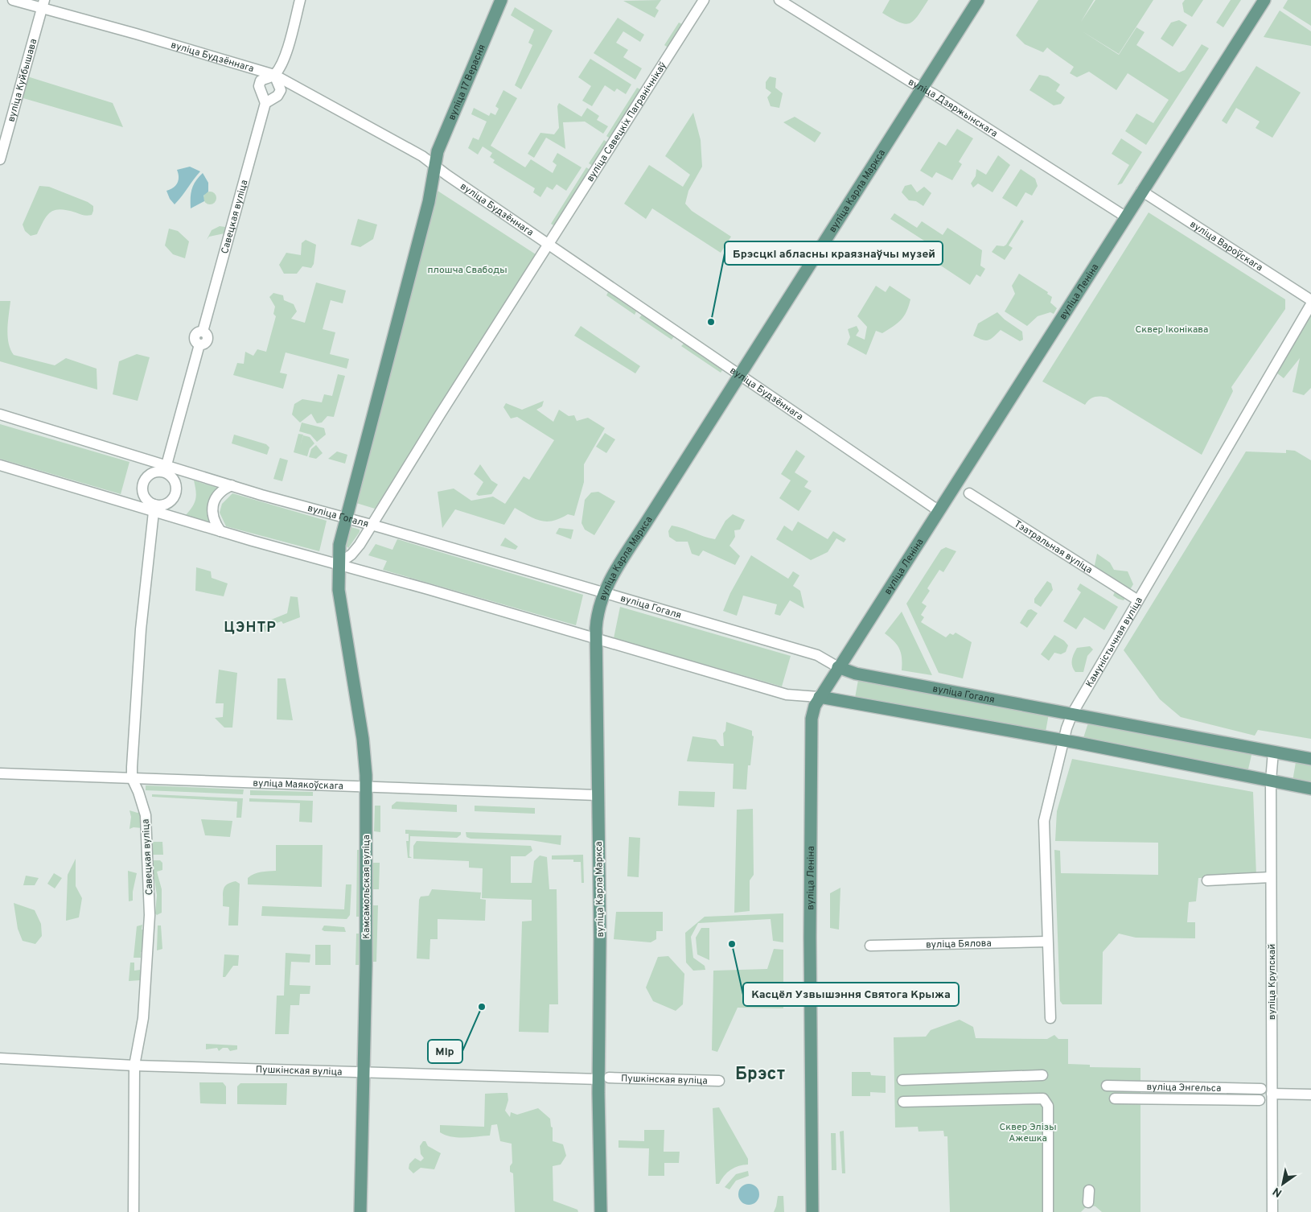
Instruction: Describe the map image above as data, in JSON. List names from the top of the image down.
{
  "streets": {
    "main road": [
      "вуліца 17 Верасня",
      "вуліца Карла Маркса",
      "вуліца Леніна",
      "вуліца Гогаля",
      "Камсамольская вуліца"
    ],
    "street": [
      "вуліца Будзённага",
      "вуліца Куйбышава",
      "вуліца Дзяржынскага",
      "вуліца Савецкіх Пагранічнікаў",
      "Савецкая вуліца",
      "вуліца Вароўскага",
      "Тэатральная вуліца",
      "Камуністычная вуліца",
      "вуліца Маякоўскага",
      "вуліца Бялова",
      "вуліца Крупскай",
      "Пушкінская вуліца",
      "вуліца Энгельса"
    ]
  },
  "crossings": [
    ["вуліца Будзённага", "вуліца Куйбышава"],
    ["вуліца Будзённага", "вуліца 17 Верасня"],
    ["вуліца Будзённага", "вуліца Савецкіх Пагранічнікаў"],
    ["вуліца Будзённага", "вуліца Карла Маркса"],
    ["вуліца Будзённага", "вуліца Леніна"],
    ["вуліца Дзяржынскага", "вуліца Карла Маркса"],
    ["вуліца Дзяржынскага", "вуліца Леніна"],
    ["вуліца Карла Маркса", "вуліца Гогаля"],
    ["вуліца Карла Маркса", "вуліца Маякоўскага"],
    ["вуліца Карла Маркса", "Пушкінская вуліца"],
    ["Савецкая вуліца", "вуліца Гогаля"],
    ["Савецкая вуліца", "вуліца Маякоўскага"],
    ["Савецкая вуліца", "Пушкінская вуліца"],
    ["вуліца Вароўскага", "вуліца Леніна"],
    ["вуліца Леніна", "вуліца Гогаля"],
    ["вуліца Гогаля", "Камуністычная вуліца"],
    ["вуліца Гогаля", "вуліца Крупскай"],
    ["Тэатральная вуліца", "Камуністычная вуліца"],
    ["Камуністычная вуліца", "вуліца Бялова"],
    ["вуліца Маякоўскага", "Камсамольская вуліца"],
    ["Камсамольская вуліца", "Пушкінская вуліца"]
  ],
  "districts": ["ЦЭНТР", "Брэст"],
  "parks": ["плошча Свабоды", "Сквер Іконікава", "Сквер Элізы Ажешка"],
  "places": ["Брэсцкі абласны краязнаўчы музей", "Касцёл Узвышэння Святога Крыжа", "Мір"],
  "north": "bottom left"
}
